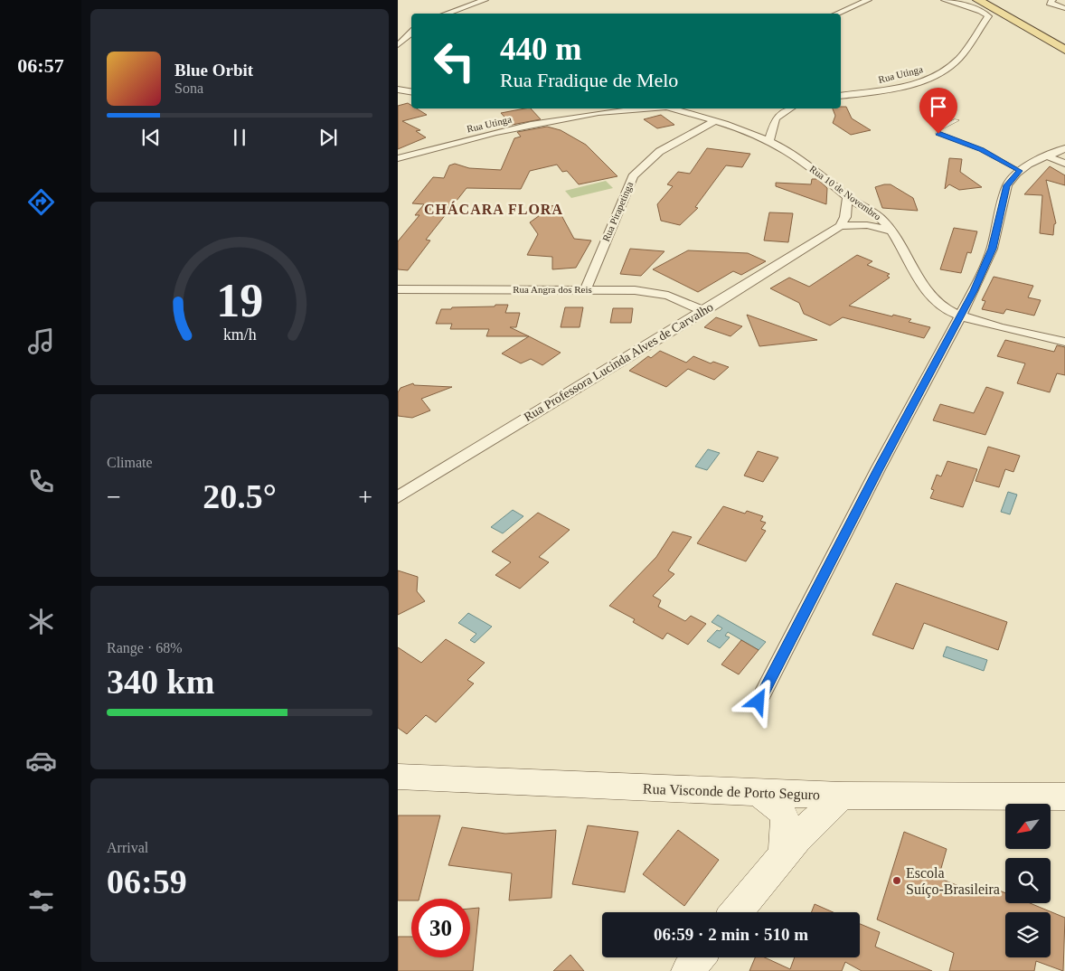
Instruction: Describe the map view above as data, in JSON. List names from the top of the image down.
{
  "streets": {
    "street": [
      "Rua Utinga",
      "Rua 10 de Novembro",
      "Rua Pirapetinga",
      "Rua Angra dos Reis",
      "Rua Professora Lucinda Alves de Carvalho",
      "Rua Visconde de Porto Seguro"
    ]
  },
  "crossings": [
    ["Rua 10 de Novembro", "Rua Pirapetinga"],
    ["Rua Pirapetinga", "Rua Angra dos Reis"],
    ["Rua Angra dos Reis", "Rua Professora Lucinda Alves de Carvalho"]
  ],
  "districts": ["CHÁCARA FLORA"],
  "places": ["Escola Suíço-Brasileira"],
  "north": "bottom left",
  "page": {
    "tabs": "06:57",
    "turn": ["440 m", "Rua Fradique de Melo"],
    "song": ["Blue Orbit", "Sona"],
    "tile": [
      "Climate",
      ["Range · 68%", "340 km"],
      ["Arrival", "06:59"]
    ],
    "heat": ["−", "20.5°", "+"],
    "limit": "30",
    "trip": "06:59 · 2 min · 510 m",
    "gauge": ["19", "km/h"]
  }
}
